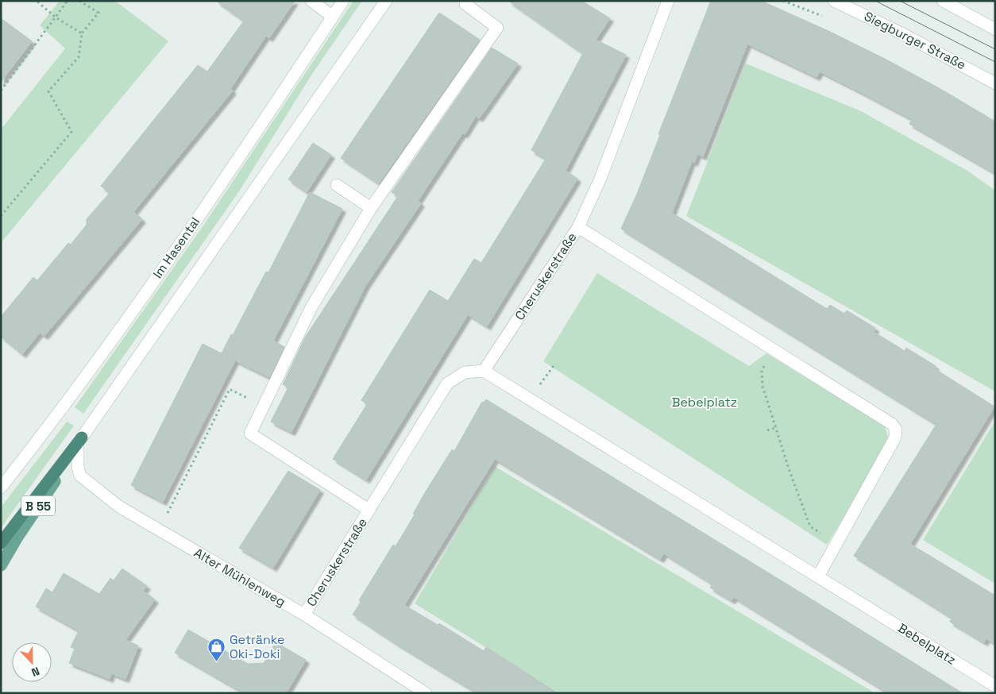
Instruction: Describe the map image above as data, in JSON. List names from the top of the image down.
{
  "streets": {
    "highway": ["B 55"],
    "street": [
      "Siegburger Straße",
      "Im Hasental",
      "Cheruskerstraße",
      "Alter Mühlenweg",
      "Bebelplatz"
    ]
  },
  "crossings": [
    ["Cheruskerstraße", "Alter Mühlenweg"],
    ["Cheruskerstraße", "Bebelplatz"],
    ["B 55", "Alter Mühlenweg"]
  ],
  "parks": ["Bebelplatz"],
  "places": {
    "shop": ["Getränke Oki-Doki"]
  },
  "north": "bottom"
}
